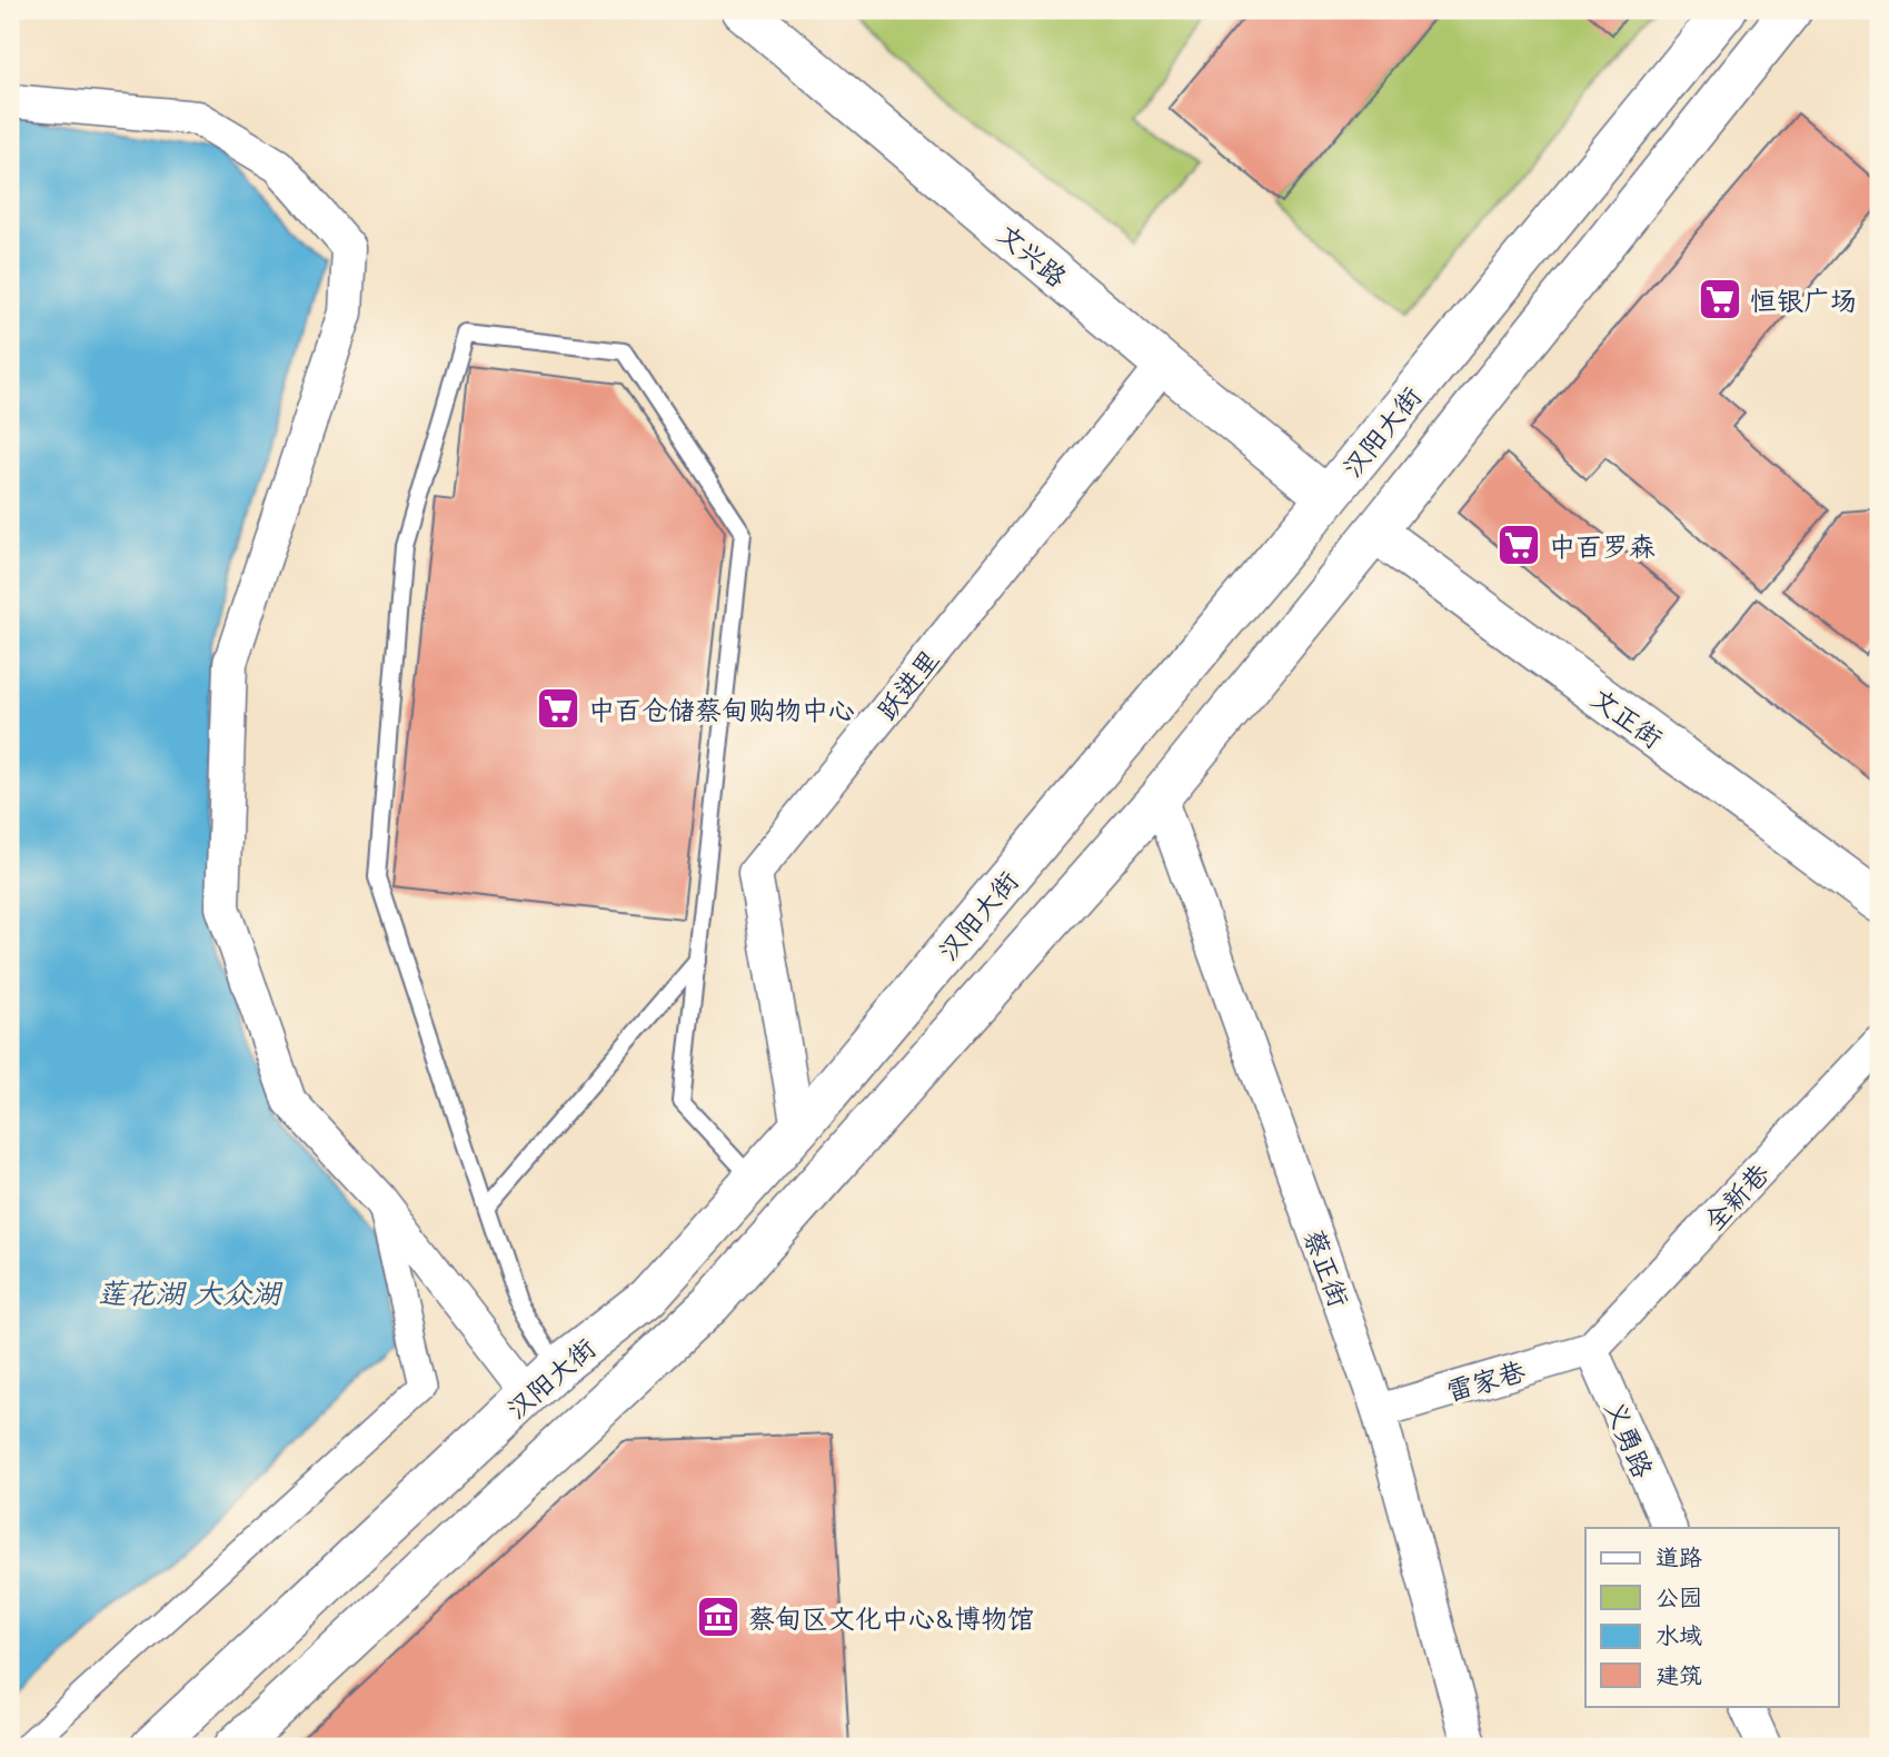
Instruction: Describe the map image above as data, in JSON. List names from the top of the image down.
{
  "streets": {
    "street": [
      "文兴路",
      "汉阳大街",
      "跃进里",
      "文正街",
      "全新巷",
      "蔡正街",
      "雷家巷",
      "义勇路"
    ]
  },
  "crossings": [
    ["文兴路", "汉阳大街"],
    ["文兴路", "跃进里"],
    ["汉阳大街", "跃进里"],
    ["汉阳大街", "文正街"],
    ["汉阳大街", "蔡正街"],
    ["全新巷", "雷家巷"],
    ["全新巷", "义勇路"],
    ["蔡正街", "雷家巷"],
    ["雷家巷", "义勇路"]
  ],
  "water": ["莲花湖 大众湖"],
  "places": {
    "supermarket": ["恒银广场", "中百罗森", "中百仓储蔡甸购物中心"],
    "museum": ["蔡甸区文化中心&博物馆"]
  },
  "legend": [
    "道路",
    "公园",
    "水域",
    "建筑"
  ]
}
